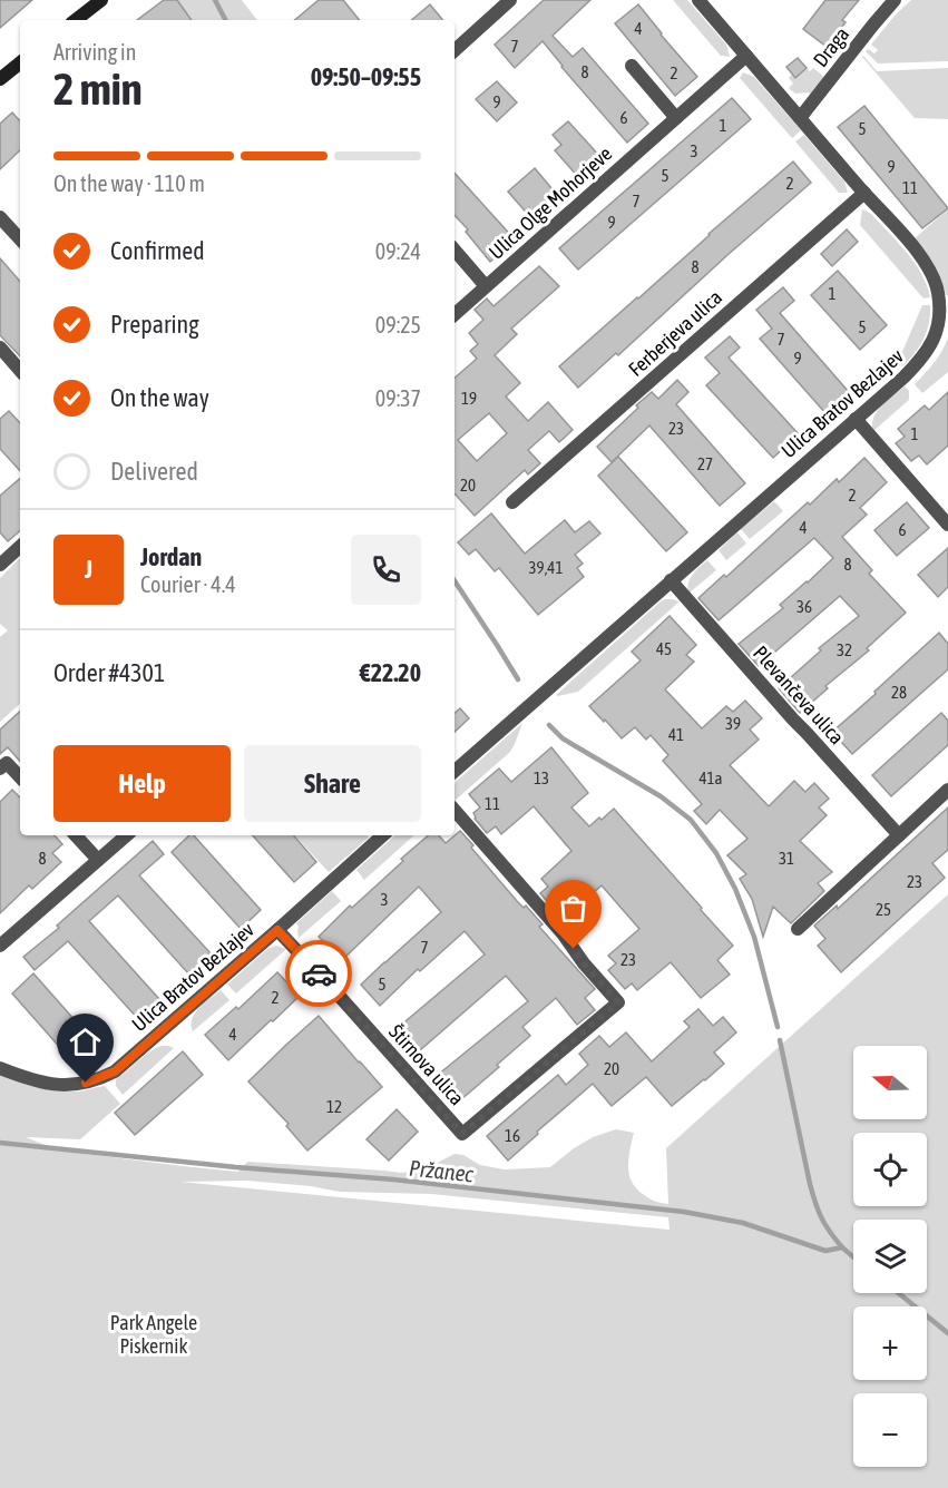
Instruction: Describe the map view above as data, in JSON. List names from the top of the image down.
{
  "streets": {
    "street": [
      "Draga",
      "Ulica Olge Mohorjeve",
      "Ferberjeva ulica",
      "Ulica Bratov Bezlajev",
      "Plevančeva ulica",
      "Štirnova ulica"
    ]
  },
  "crossings": [
    ["Draga", "Ulica Bratov Bezlajev"],
    ["Ulica Olge Mohorjeve", "Ulica Bratov Bezlajev"],
    ["Ferberjeva ulica", "Ulica Bratov Bezlajev"],
    ["Ulica Bratov Bezlajev", "Plevančeva ulica"],
    ["Ulica Bratov Bezlajev", "Štirnova ulica"]
  ],
  "water": ["Pržanec"],
  "parks": ["Park Angele Piskernik"],
  "house_numbers": [
    "4",
    "7",
    "8",
    "2",
    "9",
    "6",
    "1",
    "5",
    "3",
    "9",
    "5",
    "2",
    "11",
    "7",
    "9",
    "8",
    "1",
    "5",
    "7",
    "9",
    "19",
    "23",
    "1",
    "27",
    "20",
    "2",
    "4",
    "6",
    "8",
    "39,41",
    "36",
    "45",
    "32",
    "28",
    "39",
    "41",
    "13",
    "41a",
    "11",
    "8",
    "31",
    "23",
    "3",
    "25",
    "7",
    "23",
    "5",
    "2",
    "4",
    "20",
    "12",
    "16"
  ],
  "north": "left",
  "page": {
    "heading": ["2 min", "Arriving in", "09:50–09:55"],
    "panel": [
      "Jordan",
      "Courier · 4.4",
      "Order #4301",
      "€22.20"
    ],
    "bar": "On the way · 110 m",
    "list": [
      ["Confirmed", "09:24"],
      ["Preparing", "09:25"],
      ["On the way", "09:37"],
      "Delivered"
    ],
    "round": "J",
    "buttons": ["Help", "Share"],
    "map_buttons": ["+", "−"]
  }
}
